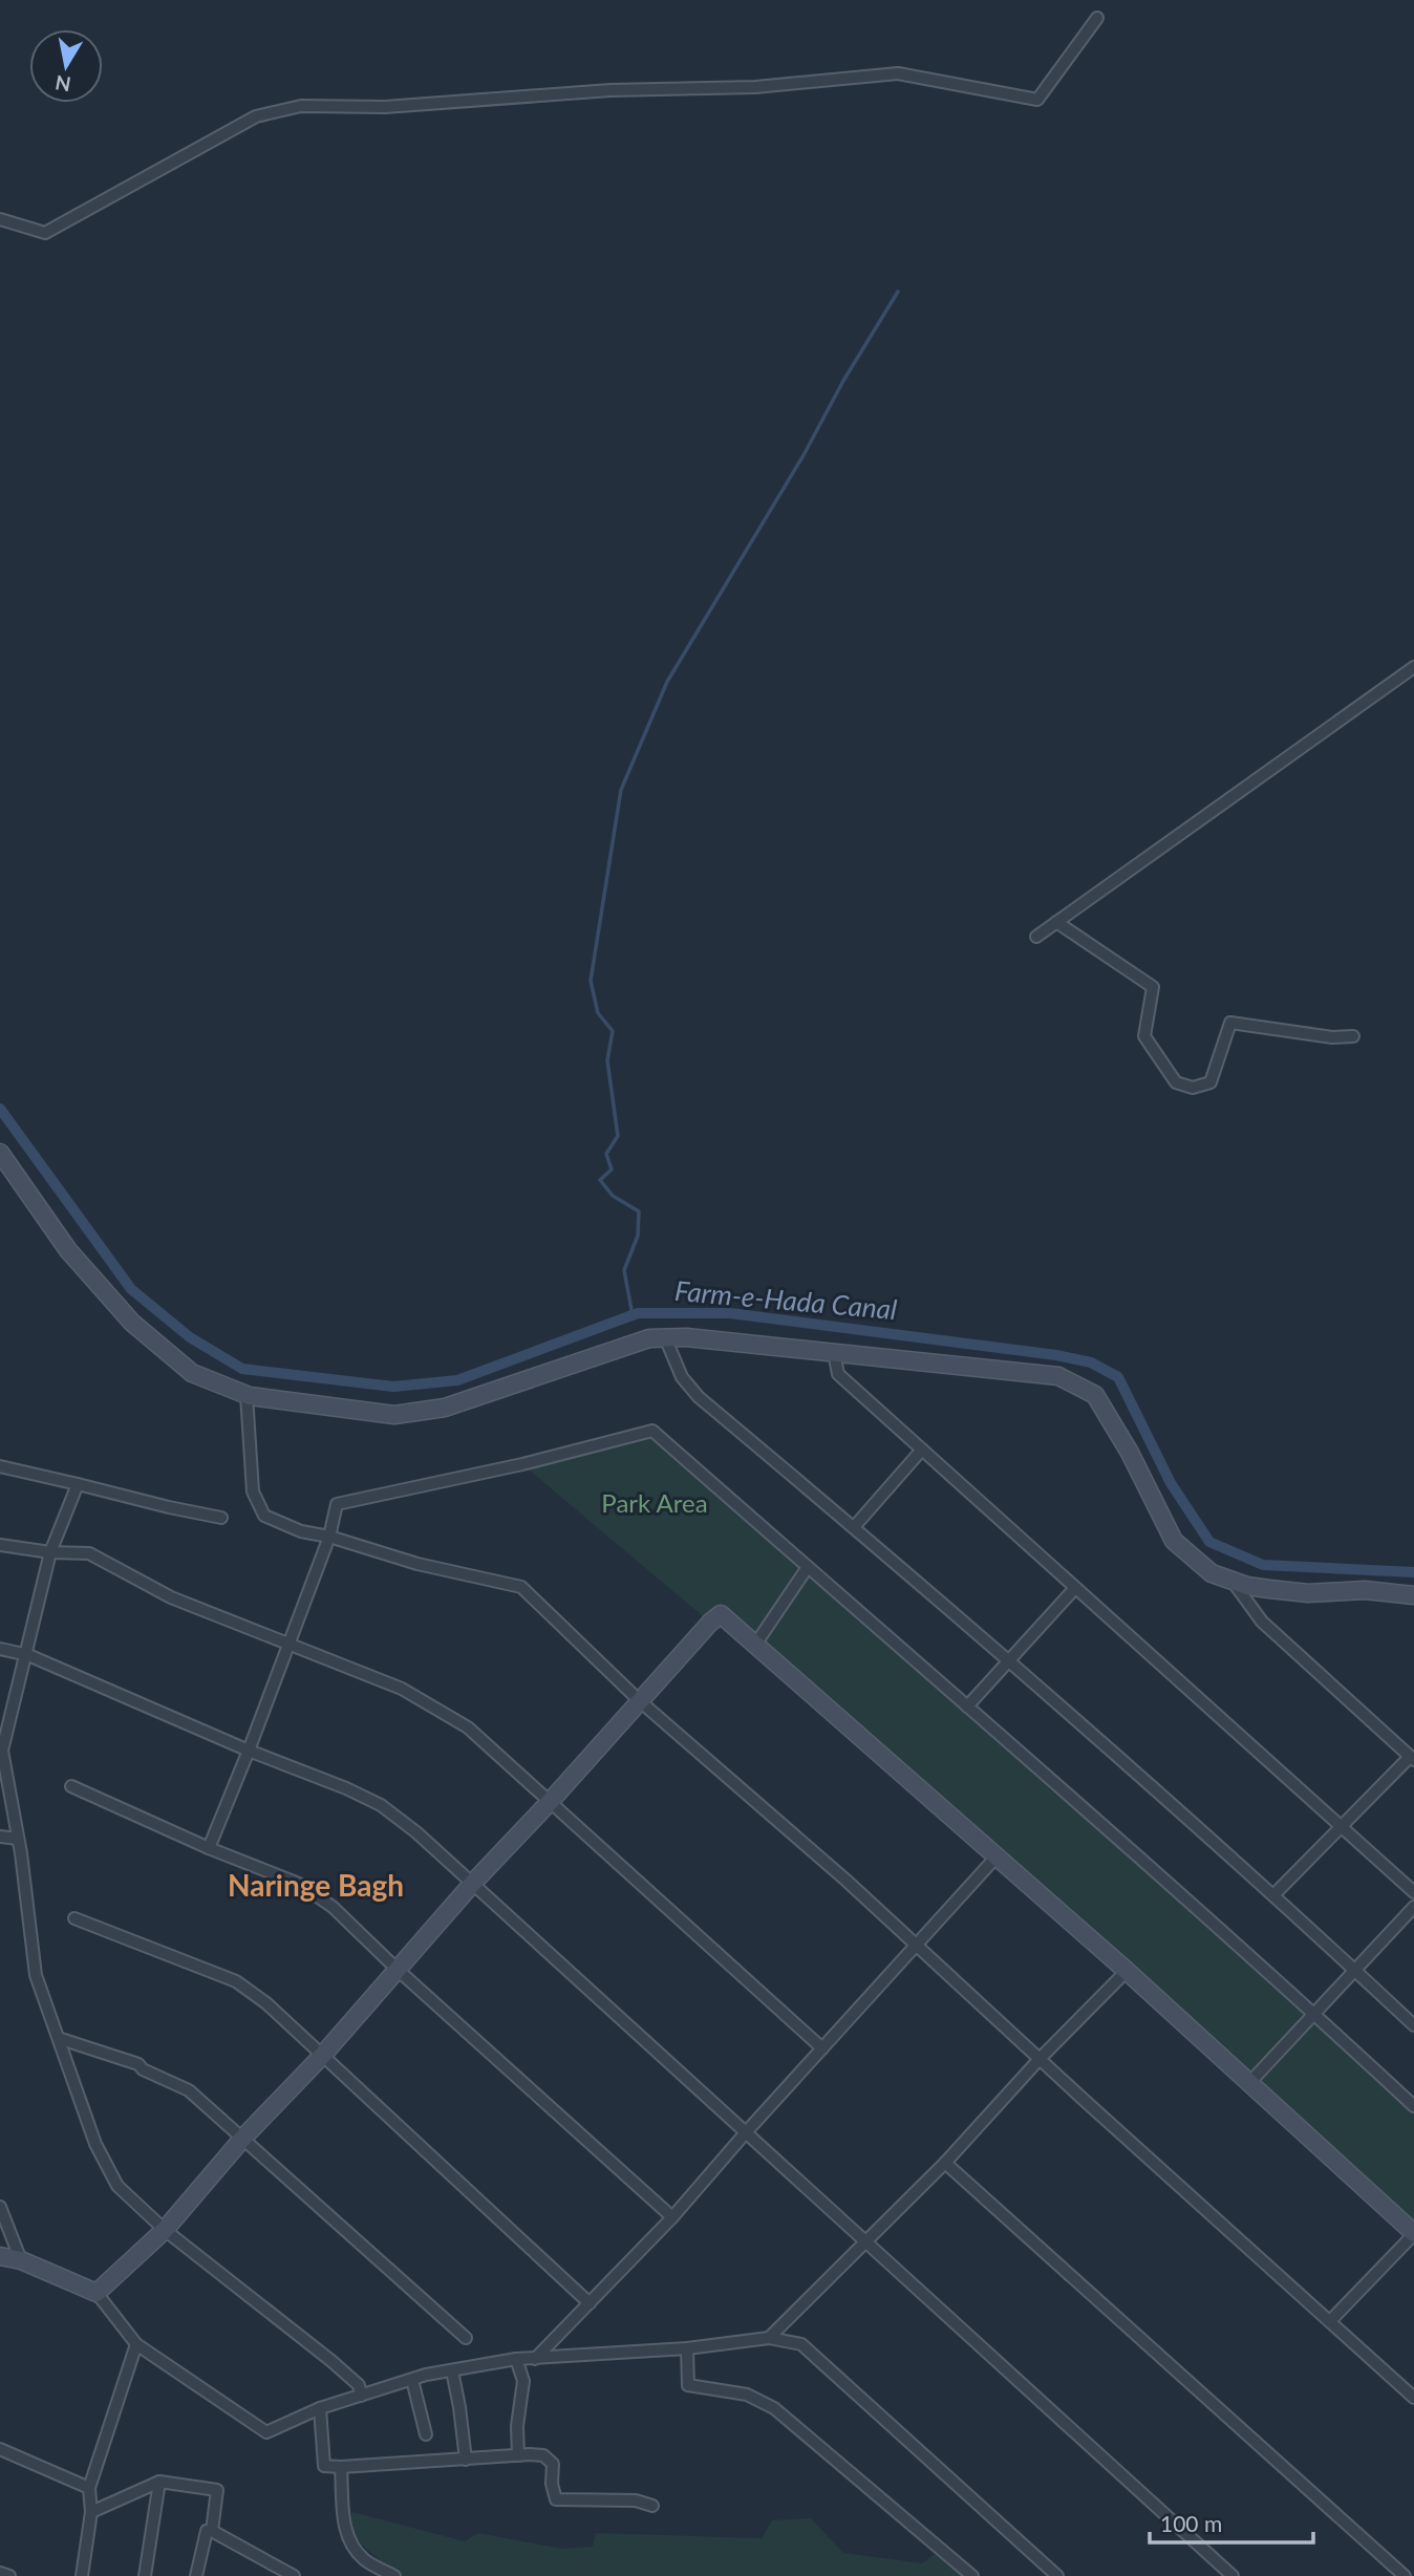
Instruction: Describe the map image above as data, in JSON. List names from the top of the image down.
{
  "districts": ["Naringe Bagh"],
  "water": ["Farm-e-Hada Canal"],
  "parks": ["Park Area"],
  "scale_bar": "100 m",
  "north": "bottom"
}
